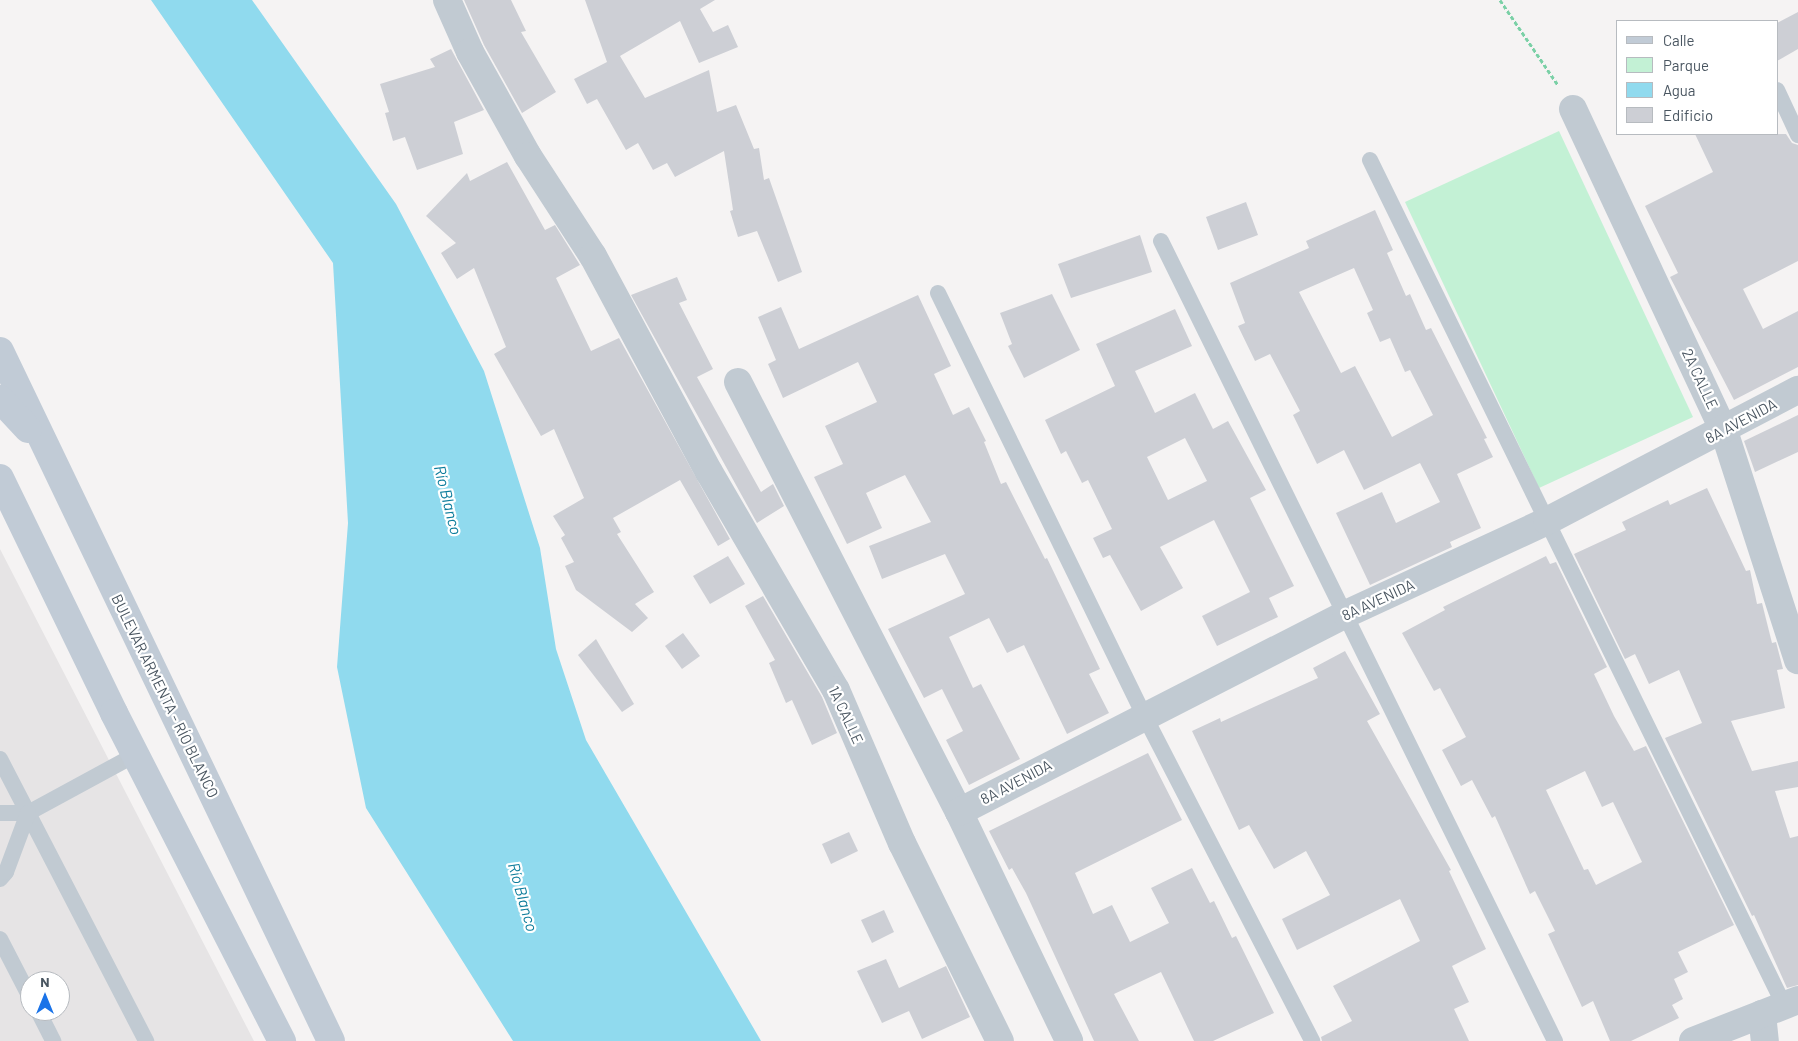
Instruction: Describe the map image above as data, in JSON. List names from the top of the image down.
{
  "streets": {
    "main road": ["BULEVAR ARMENTA - RÍO BLANCO"],
    "street": ["2A CALLE", "8A AVENIDA", "1A CALLE"]
  },
  "crossings": [
    ["2A CALLE", "8A AVENIDA"]
  ],
  "water": ["Río Blanco"],
  "legend": [
    "Calle",
    "Parque",
    "Agua",
    "Edificio"
  ],
  "north": "top"
}
